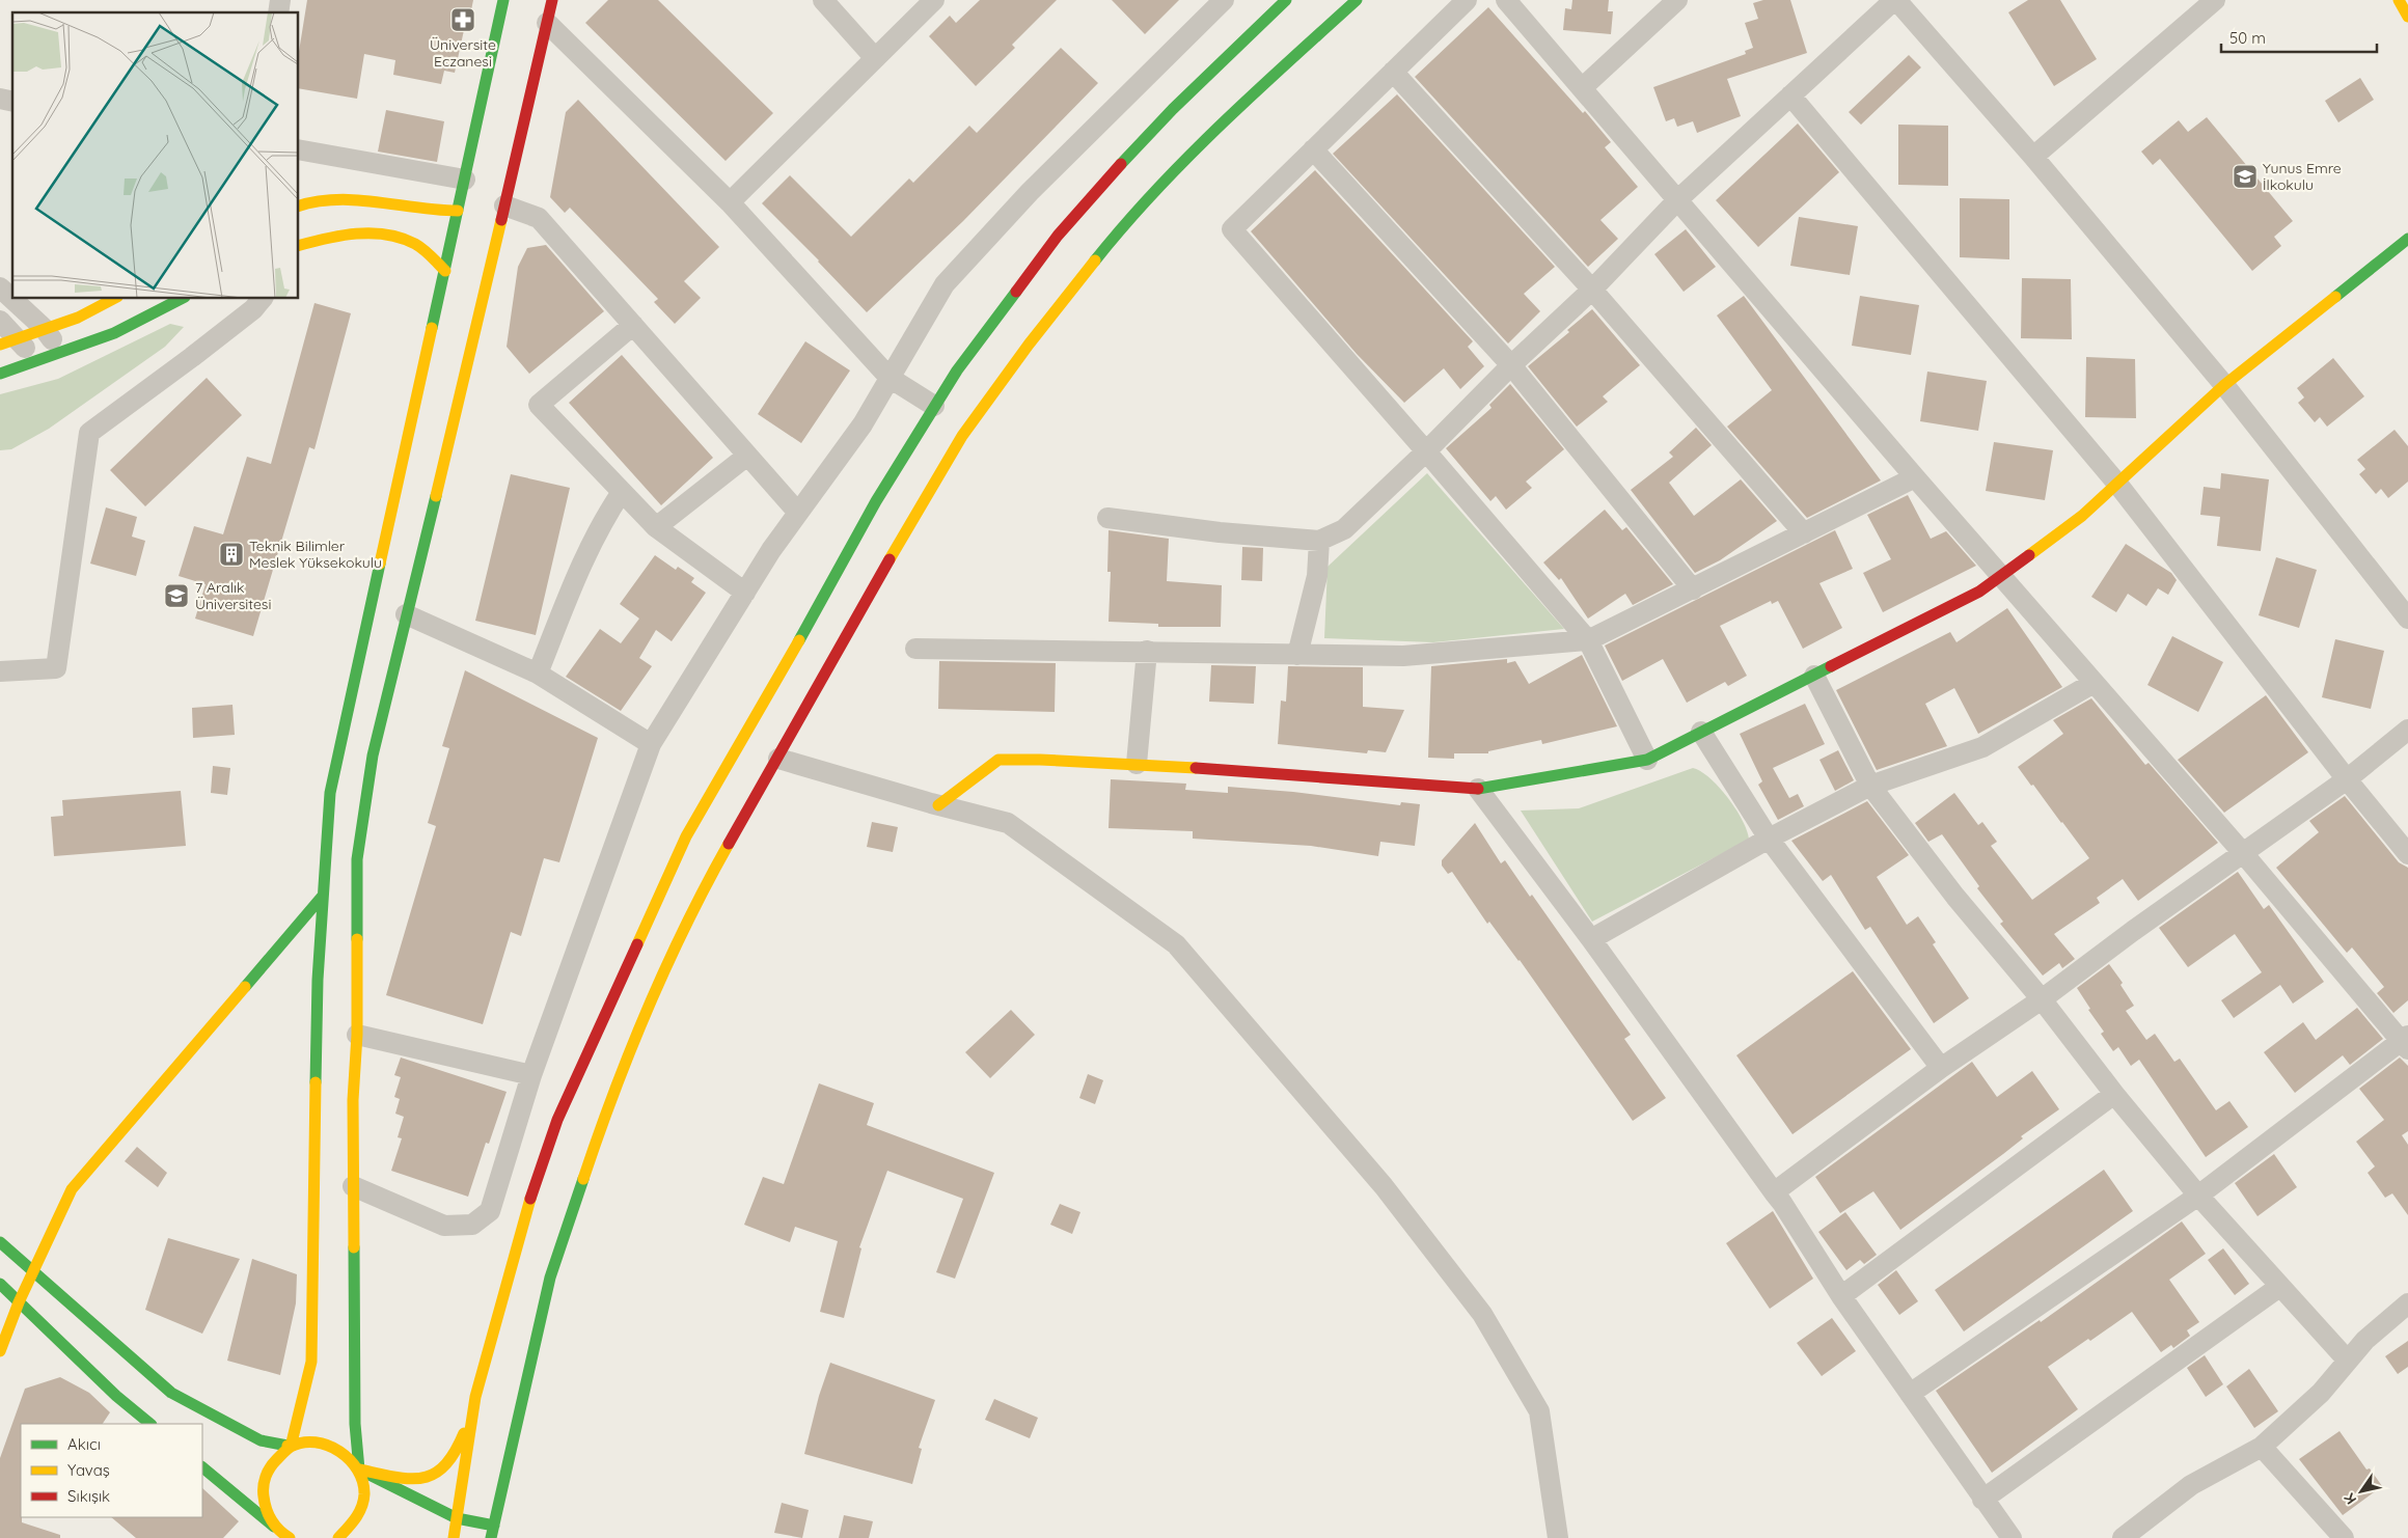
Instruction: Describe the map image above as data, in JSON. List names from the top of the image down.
{
  "places": {
    "pharmacy": ["Üniversite Eczanesi"],
    "school or university": ["Yunus Emre İlkokulu", "7 Aralık Üniversitesi"],
    "building": ["Teknik Bilimler Meslek Yüksekokulu"]
  },
  "legend": ["Akıcı", "Yavaş", "Sıkışık"],
  "scale_bar": "50 m",
  "north": "bottom left"
}
